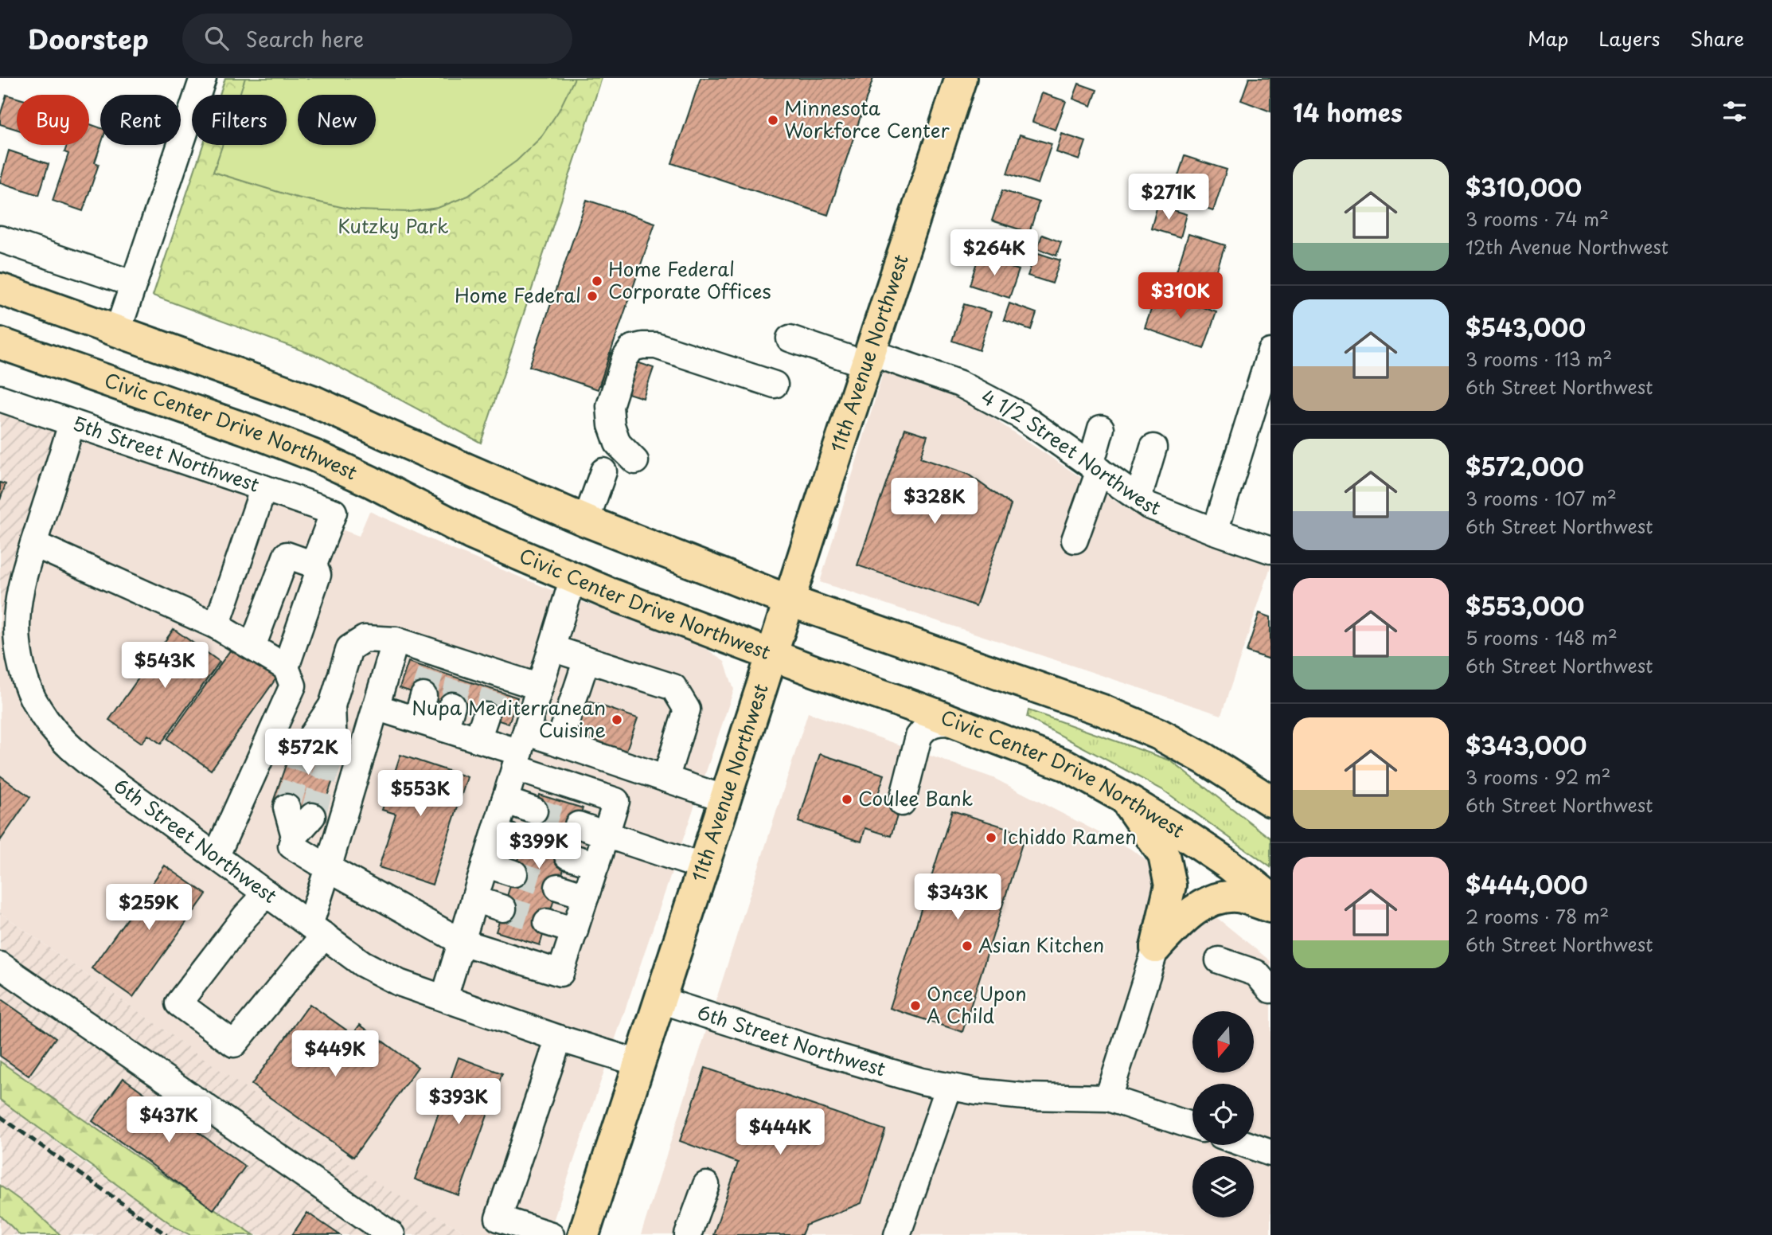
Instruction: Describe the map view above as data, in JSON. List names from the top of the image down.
{
  "streets": {
    "main road": ["11th Avenue Northwest", "Civic Center Drive Northwest"],
    "street": ["4 1/2 Street Northwest", "5th Street Northwest", "6th Street Northwest"]
  },
  "crossings": [
    ["11th Avenue Northwest", "Civic Center Drive Northwest"],
    ["11th Avenue Northwest", "4 1/2 Street Northwest"],
    ["11th Avenue Northwest", "6th Street Northwest"],
    ["5th Street Northwest", "6th Street Northwest"]
  ],
  "parks": ["Kutzky Park"],
  "places": [
    "Minnesota Workforce Center",
    "Home Federal Corporate Offices",
    "Home Federal",
    "Nupa Mediterranean Cuisine",
    "Coulee Bank",
    "Ichiddo Ramen",
    "Asian Kitchen",
    "Once Upon A Child"
  ],
  "north": "bottom",
  "page": {
    "header": "Doorstep",
    "search": "Search here",
    "nav": ["Map", "Layers", "Share"],
    "heading": "14 homes",
    "chip": [
      "Buy",
      "Rent",
      "Filters",
      "New"
    ],
    "list": [
      {
        "name": "$310,000",
        "note": "3 rooms · 74 m² · 12th Avenue Northwest"
      },
      {
        "name": "$543,000",
        "note": "3 rooms · 113 m² · 6th Street Northwest"
      },
      {
        "name": "$572,000",
        "note": "3 rooms · 107 m² · 6th Street Northwest"
      },
      {
        "name": "$553,000",
        "note": "5 rooms · 148 m² · 6th Street Northwest"
      },
      {
        "name": "$343,000",
        "note": "3 rooms · 92 m² · 6th Street Northwest"
      },
      {
        "name": "$444,000",
        "note": "2 rooms · 78 m² · 6th Street Northwest"
      }
    ],
    "price": [
      "$271K",
      "$264K",
      "$310K",
      "$328K",
      "$543K",
      "$572K",
      "$553K",
      "$399K",
      "$343K",
      "$259K",
      "$449K",
      "$393K",
      "$437K",
      "$444K"
    ]
  }
}
